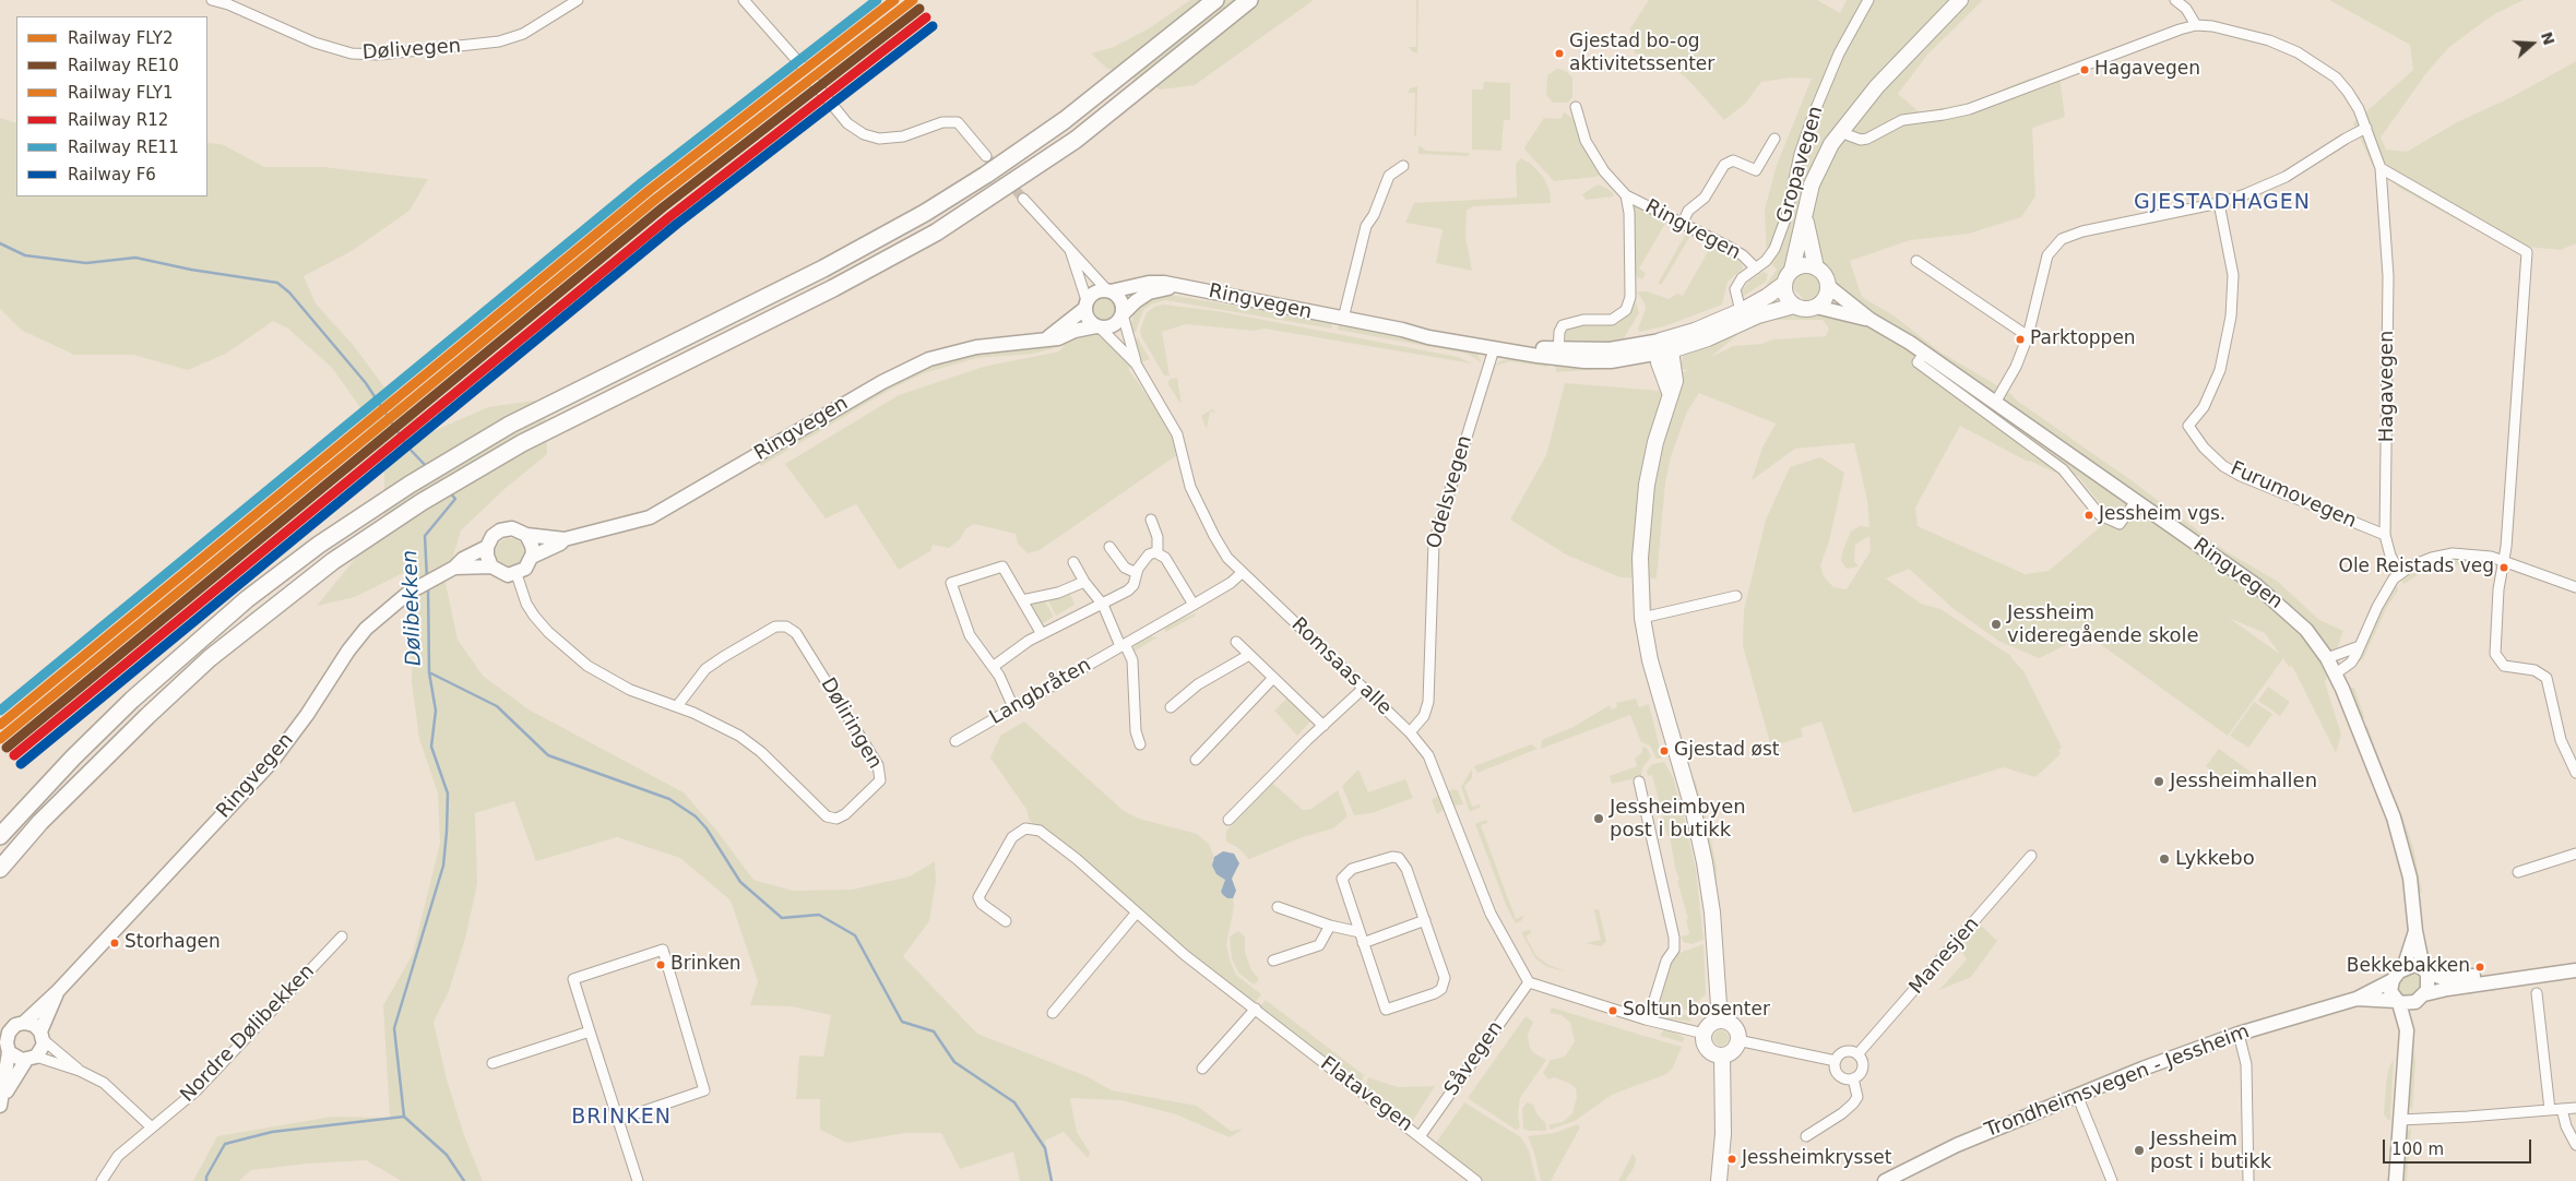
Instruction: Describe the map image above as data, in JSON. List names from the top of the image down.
{
  "streets": {
    "main road": ["Ringvegen", "Trondheimsvegen - Jessheim"],
    "street": [
      "Dølivegen",
      "Gropavegen",
      "Hagavegen",
      "Odelsvegen",
      "Furumovegen",
      "Romsaas alle",
      "Langbråten",
      "Døliringen",
      "Manesjen",
      "Nordre Dølibekken",
      "Såvegen",
      "Flatavegen"
    ]
  },
  "crossings": [
    ["Gropavegen", "Ringvegen"],
    ["Ringvegen", "Odelsvegen"],
    ["Ringvegen", "Romsaas alle"],
    ["Ringvegen", "Døliringen"],
    ["Ringvegen", "Trondheimsvegen - Jessheim"],
    ["Hagavegen", "Furumovegen"],
    ["Odelsvegen", "Romsaas alle"],
    ["Romsaas alle", "Langbråten"],
    ["Romsaas alle", "Såvegen"],
    ["Såvegen", "Flatavegen"]
  ],
  "districts": ["GJESTADHAGEN", "BRINKEN"],
  "water": ["Dølibekken"],
  "places": [
    "Gjestad bo-og aktivitetssenter",
    "Hagavegen",
    "Parktoppen",
    "Jessheim vgs.",
    "Ole Reistads veg",
    "Jessheim videregående skole",
    "Gjestad øst",
    "Jessheimhallen",
    "Jessheimbyen post i butikk",
    "Lykkebo",
    "Storhagen",
    "Brinken",
    "Bekkebakken",
    "Soltun bosenter",
    "Jessheim post i butikk",
    "Jessheimkrysset"
  ],
  "lines": [
    "rail line FLY2",
    "rail line FLY1",
    "rail line RE11",
    "rail line RE10",
    "rail line R12",
    "rail line F6"
  ],
  "legend": [
    "Railway FLY2",
    "Railway RE10",
    "Railway FLY1",
    "Railway R12",
    "Railway RE11",
    "Railway F6"
  ],
  "scale_bar": "100 m",
  "north": "right"
}
